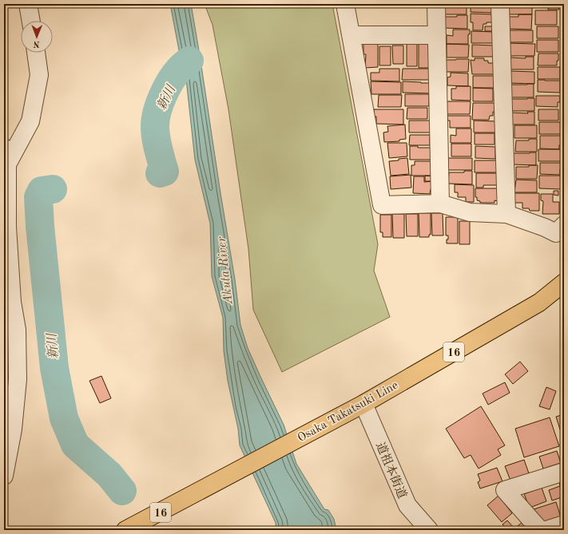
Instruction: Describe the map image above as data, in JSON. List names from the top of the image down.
{
  "streets": {
    "main road": ["16", "Osaka Takatsuki Line"],
    "street": ["道祖本街道"]
  },
  "crossings": [
    ["Osaka Takatsuki Line", "道祖本街道"]
  ],
  "water": ["新川", "Akuta River"],
  "north": "bottom"
}
